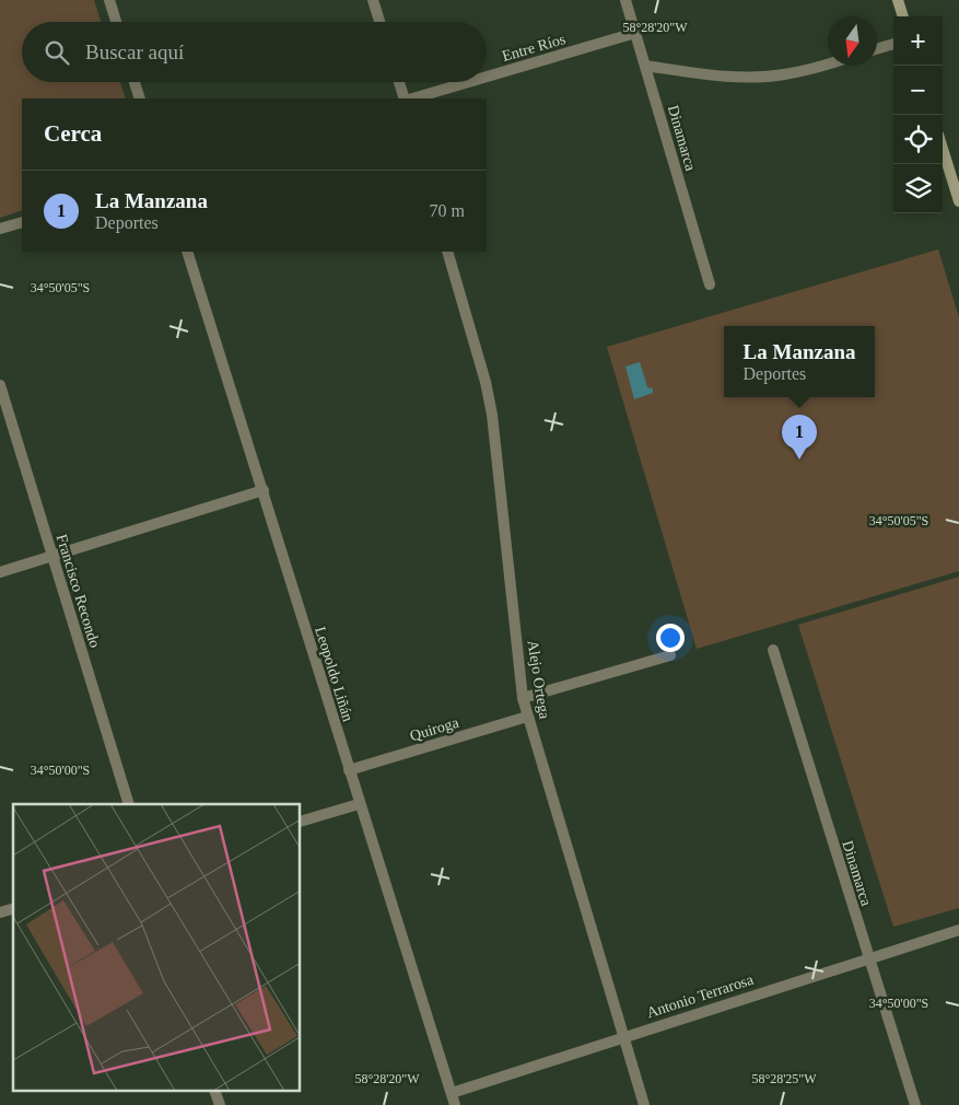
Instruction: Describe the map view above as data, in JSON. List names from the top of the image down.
{
  "streets": {
    "street": [
      "Entre Ríos",
      "Dinamarca",
      "Francisco Recondo",
      "Leopoldo Liñán",
      "Alejo Ortega",
      "Quiroga",
      "Antonio Terrarosa"
    ]
  },
  "crossings": [
    ["Entre Ríos", "Dinamarca"],
    ["Dinamarca", "Antonio Terrarosa"],
    ["Leopoldo Liñán", "Quiroga"],
    ["Leopoldo Liñán", "Antonio Terrarosa"],
    ["Alejo Ortega", "Quiroga"],
    ["Alejo Ortega", "Antonio Terrarosa"]
  ],
  "north": "bottom",
  "page": {
    "map_buttons": ["+", "−"],
    "search": "Buscar aquí",
    "heading": "Cerca",
    "list": [
      {
        "mark": "1",
        "name": "La Manzana",
        "note": "Deportes",
        "value": "70 m"
      }
    ],
    "popup": ["La Manzana", "Deportes"],
    "pins": "1"
  },
  "coordinates": [
    "58°28'20\"W",
    "34°50'05\"S",
    "34°50'00\"S",
    "58°28'25\"W"
  ]
}
